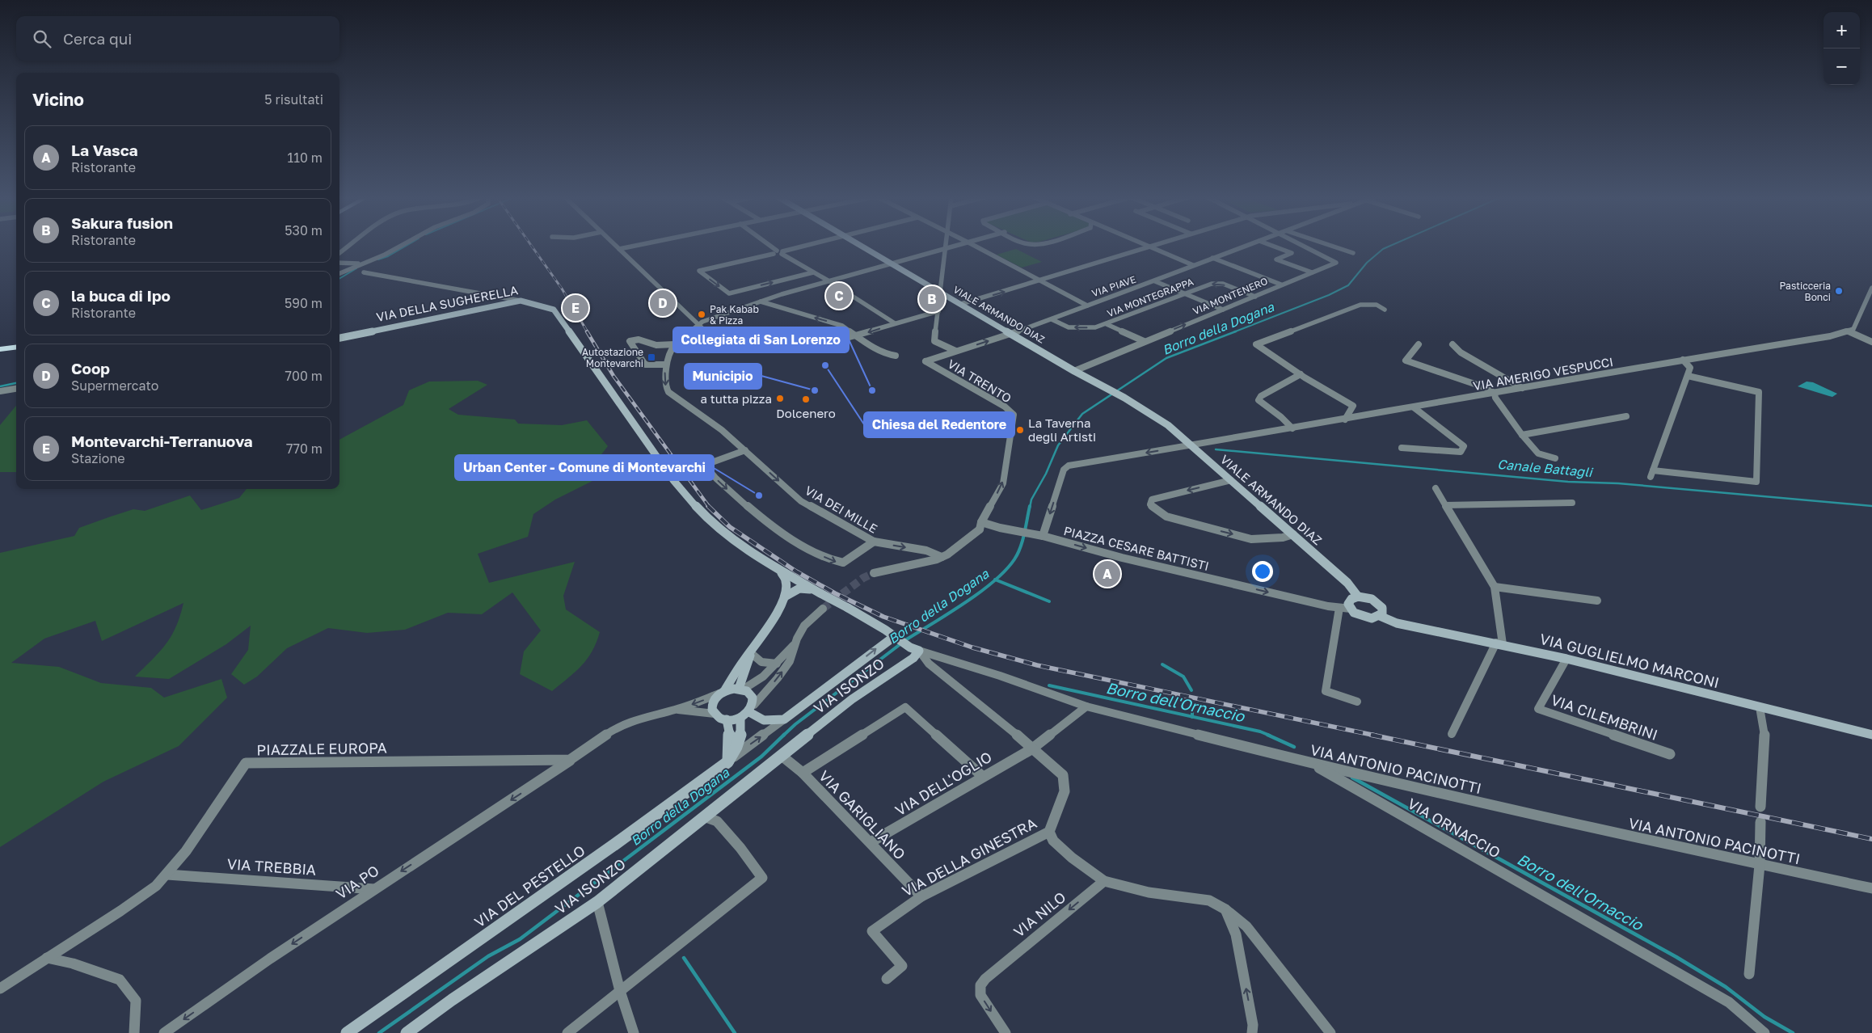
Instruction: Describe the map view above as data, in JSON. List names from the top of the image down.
{
  "streets": {
    "street": [
      "VIA PIAVE",
      "VIA MONTENERO",
      "VIA MONTEGRAPPA",
      "VIA DELLA SUGHERELLA",
      "VIALE ARMANDO DIAZ",
      "VIA AMERIGO VESPUCCI",
      "VIA TRENTO",
      "VIA DEI MILLE",
      "PIAZZA CESARE BATTISTI",
      "VIA GUGLIELMO MARCONI",
      "VIA ISONZO",
      "VIA CILEMBRINI",
      "PIAZZALE EUROPA",
      "VIA ANTONIO PACINOTTI",
      "VIA DELL'OGLIO",
      "VIA GARIGLIANO",
      "VIA ORNACCIO",
      "VIA DELLA GINESTRA",
      "VIA TREBBIA",
      "VIA PO",
      "VIA DEL PESTELLO",
      "VIA NILO"
    ]
  },
  "crossings": [
    ["VIA PIAVE", "VIA MONTEGRAPPA"],
    ["VIA PIAVE", "VIALE ARMANDO DIAZ"],
    ["VIA PIAVE", "VIA TRENTO"],
    ["VIA MONTENERO", "VIA MONTEGRAPPA"],
    ["VIA MONTENERO", "VIALE ARMANDO DIAZ"],
    ["VIA DELLA SUGHERELLA", "VIA ISONZO"],
    ["VIA DELLA SUGHERELLA", "VIA ANTONIO PACINOTTI"],
    ["VIA DELLA SUGHERELLA", "VIA DELLA GINESTRA"],
    ["VIA DELLA SUGHERELLA", "VIA DEL PESTELLO"],
    ["VIALE ARMANDO DIAZ", "VIA AMERIGO VESPUCCI"],
    ["VIA AMERIGO VESPUCCI", "PIAZZA CESARE BATTISTI"],
    ["VIA GUGLIELMO MARCONI", "VIA CILEMBRINI"],
    ["VIA ISONZO", "VIA ANTONIO PACINOTTI"],
    ["VIA ISONZO", "VIA GARIGLIANO"],
    ["VIA ISONZO", "VIA DELLA GINESTRA"],
    ["PIAZZALE EUROPA", "VIA TREBBIA"],
    ["PIAZZALE EUROPA", "VIA PO"],
    ["VIA ANTONIO PACINOTTI", "VIA DELL'OGLIO"],
    ["VIA ANTONIO PACINOTTI", "VIA ORNACCIO"],
    ["VIA ANTONIO PACINOTTI", "VIA DELLA GINESTRA"],
    ["VIA DELL'OGLIO", "VIA GARIGLIANO"],
    ["VIA DELL'OGLIO", "VIA DELLA GINESTRA"],
    ["VIA GARIGLIANO", "VIA DELLA GINESTRA"],
    ["VIA TREBBIA", "VIA PO"]
  ],
  "one_way": [
    "VIA DEI MILLE",
    "PIAZZA CESARE BATTISTI",
    "VIA PO",
    "VIA NILO"
  ],
  "water": ["Borro della Dogana", "Canale Battagli", "Borro dell'Ornaccio"],
  "places": {
    "other": [
      "Pasticceria Bonci",
      "Pak Kabab & Pizza",
      "Chiesa del Redentore",
      "Municipio",
      "Collegiata di San Lorenzo",
      "a tutta pizza",
      "Dolcenero",
      "La Taverna degli Artisti",
      "Urban Center - Comune di Montevarchi"
    ],
    "transit": ["Autostazione Montevarchi"]
  },
  "page": {
    "map_buttons": ["+", "−"],
    "search": "Cerca qui",
    "heading": ["Vicino", "5 risultati"],
    "list": [
      {
        "mark": "A",
        "name": "La Vasca",
        "note": "Ristorante",
        "value": "110 m"
      },
      {
        "mark": "B",
        "name": "Sakura fusion",
        "note": "Ristorante",
        "value": "530 m"
      },
      {
        "mark": "C",
        "name": "la buca di Ipo",
        "note": "Ristorante",
        "value": "590 m"
      },
      {
        "mark": "D",
        "name": "Coop",
        "note": "Supermercato",
        "value": "700 m"
      },
      {
        "mark": "E",
        "name": "Montevarchi-Terranuova",
        "note": "Stazione",
        "value": "770 m"
      }
    ],
    "pins": [
      "C",
      "B",
      "D",
      "E",
      "A"
    ]
  }
}
